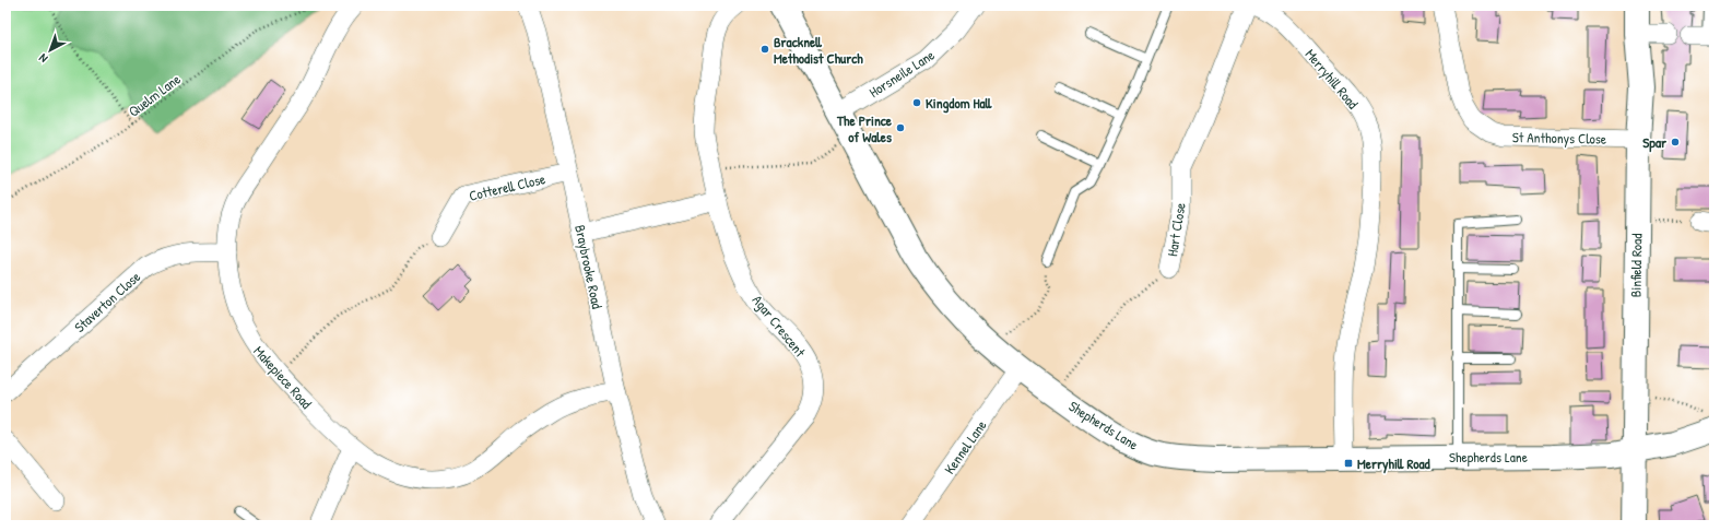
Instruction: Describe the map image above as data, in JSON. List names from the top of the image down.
{
  "streets": {
    "street": [
      "Horsneile Lane",
      "Merryhill Road",
      "St Anthonys Close",
      "Cotterell Close",
      "Hart Close",
      "Binfield Road",
      "Braybrooke Road",
      "Staverton Close",
      "Agar Crescent",
      "Makepiece Road",
      "Shepherds Lane",
      "Kennel Lane"
    ],
    "path": ["Quelm Lane"]
  },
  "crossings": [
    ["Horsneile Lane", "Shepherds Lane"],
    ["Merryhill Road", "Shepherds Lane"],
    ["St Anthonys Close", "Binfield Road"],
    ["Cotterell Close", "Braybrooke Road"],
    ["Hart Close", "Shepherds Lane"],
    ["Binfield Road", "Shepherds Lane"],
    ["Braybrooke Road", "Makepiece Road"],
    ["Staverton Close", "Makepiece Road"],
    ["Shepherds Lane", "Kennel Lane"]
  ],
  "places": {
    "other": [
      "Bracknell Methodist Church",
      "Kingdom Hall",
      "The Prince of Wales",
      "Spar"
    ],
    "transit": ["Merryhill Road"]
  },
  "north": "bottom left"
}
